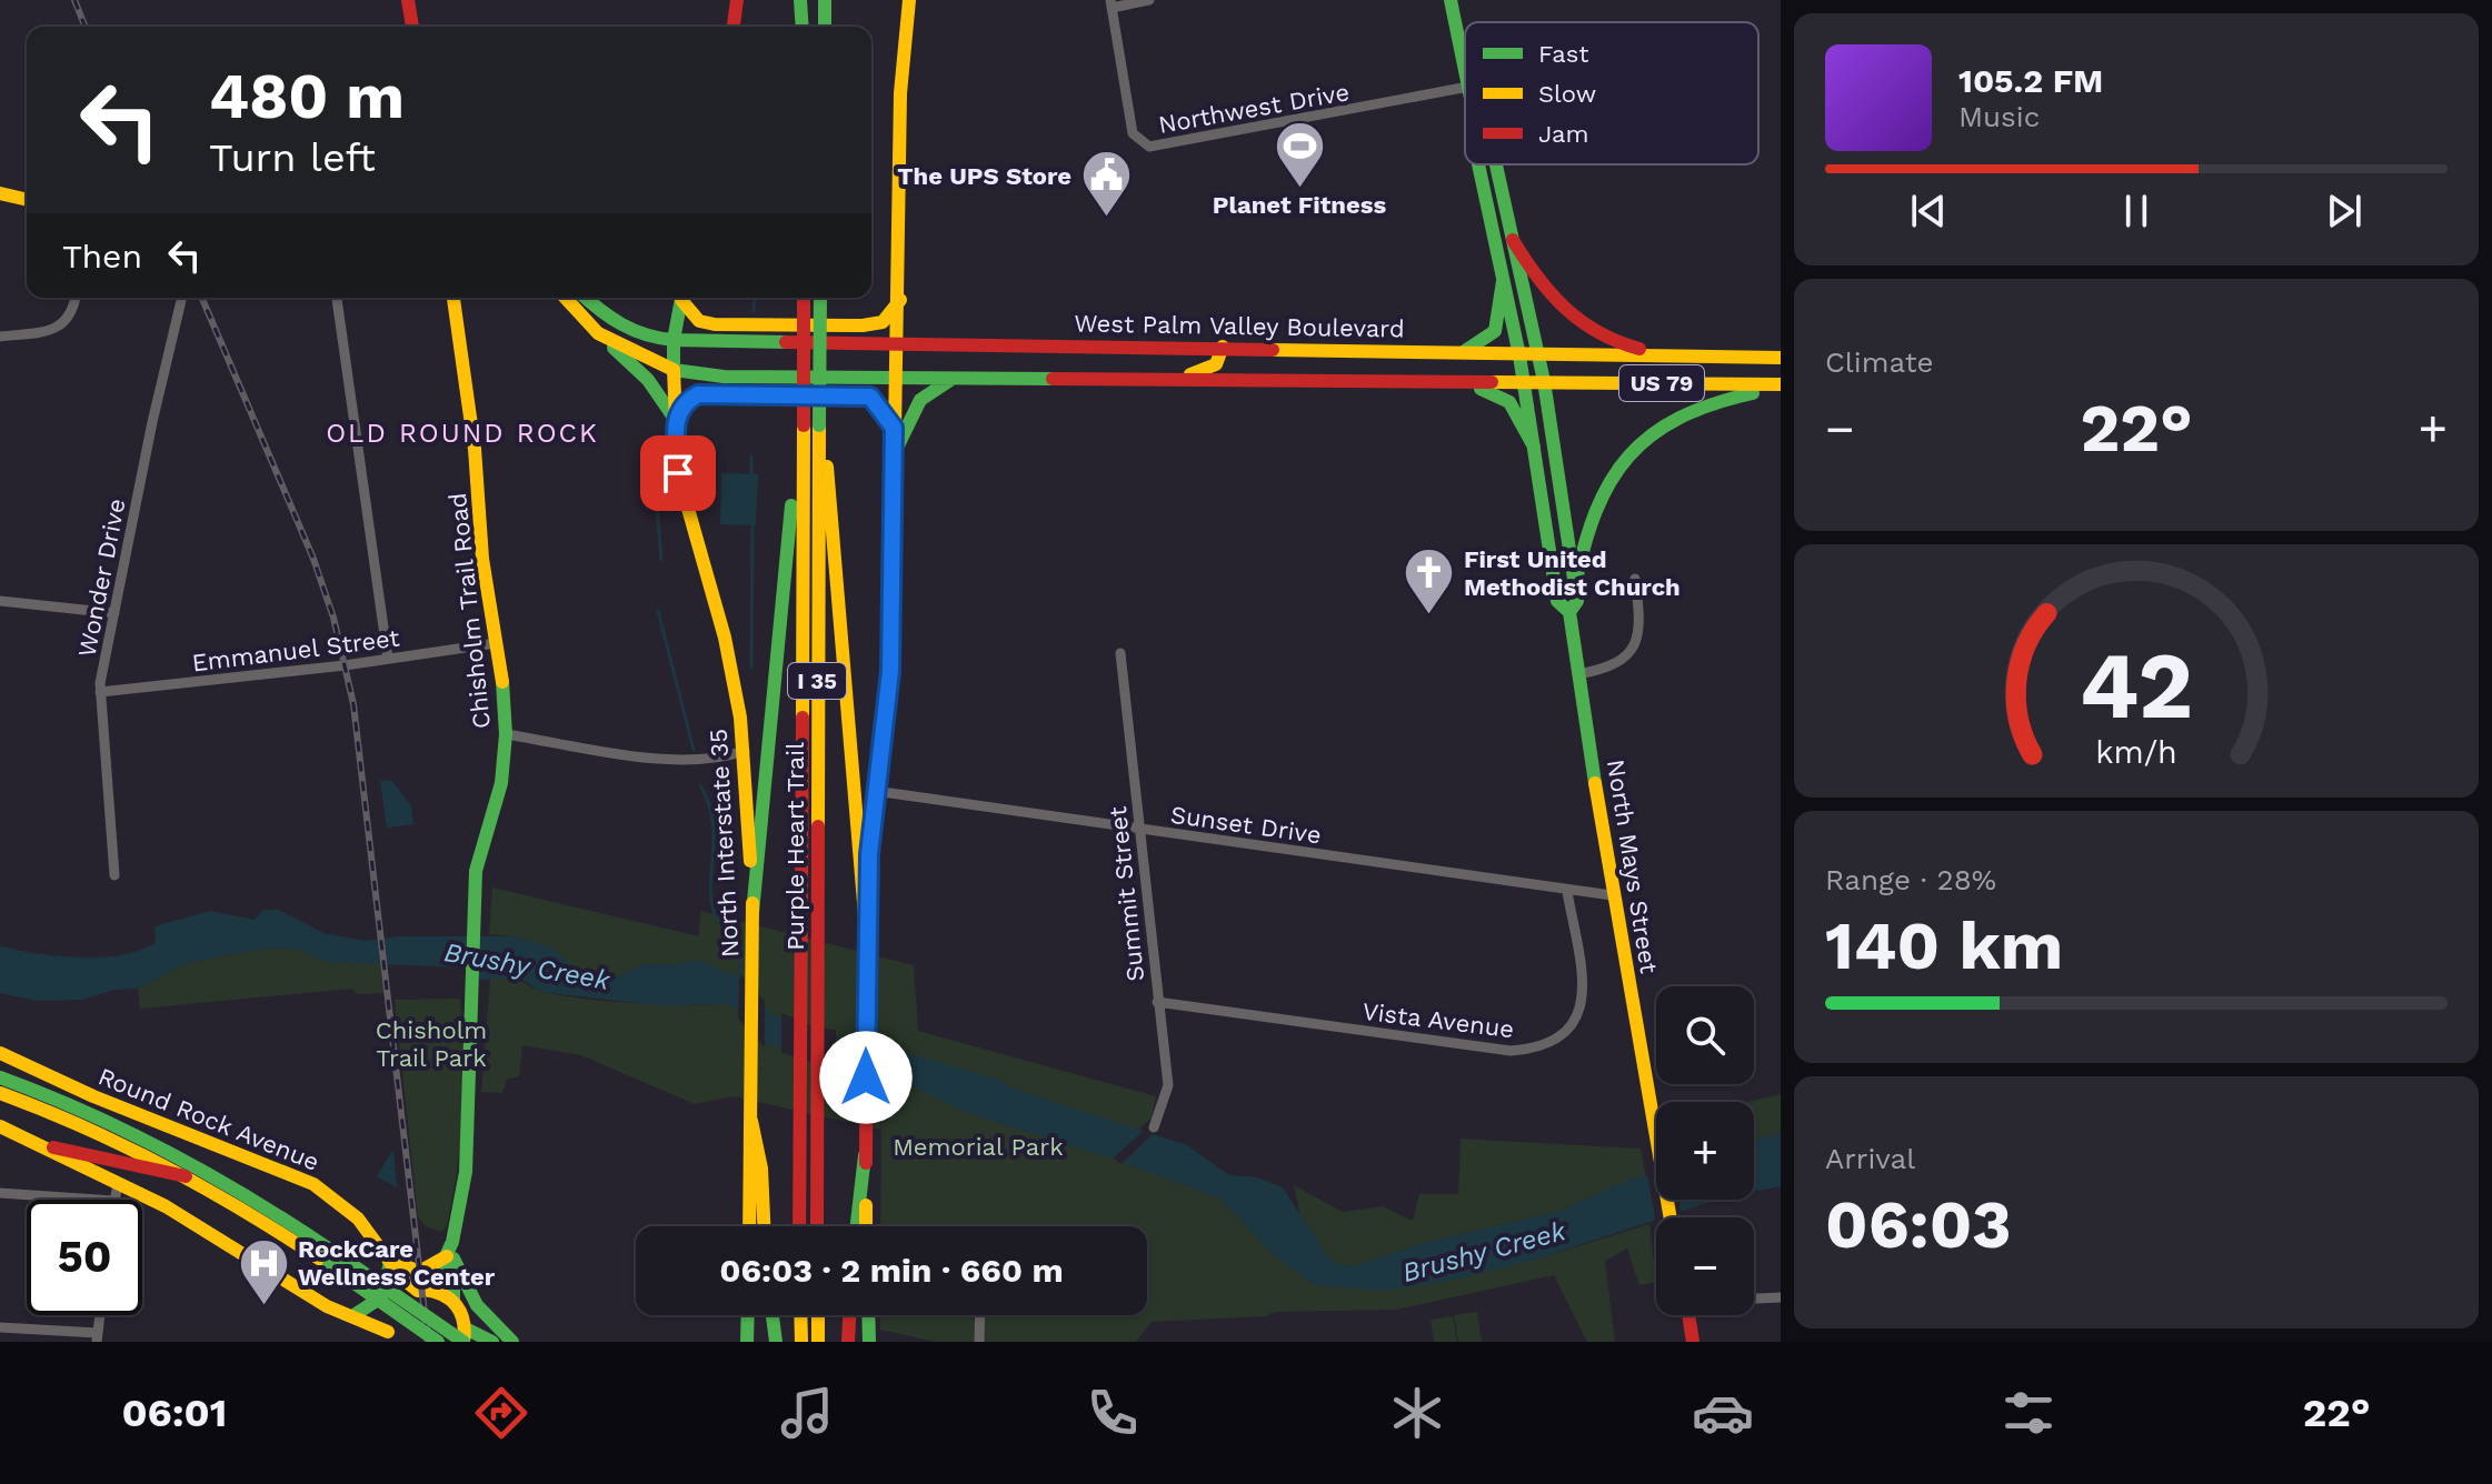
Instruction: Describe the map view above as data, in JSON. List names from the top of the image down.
{
  "streets": {
    "main road": [
      "West Palm Valley Boulevard",
      "US 79",
      "Chisholm Trail Road",
      "I 35",
      "North Interstate 35",
      "Purple Heart Trail",
      "North Mays Street",
      "Round Rock Avenue"
    ],
    "street": [
      "Northwest Drive",
      "Wonder Drive",
      "Emmanuel Street",
      "Sunset Drive",
      "Summit Street",
      "Vista Avenue"
    ]
  },
  "crossings": [
    ["West Palm Valley Boulevard", "US 79"],
    ["West Palm Valley Boulevard", "North Interstate 35"],
    ["West Palm Valley Boulevard", "North Mays Street"],
    ["US 79", "North Interstate 35"],
    ["US 79", "North Mays Street"],
    ["Wonder Drive", "Emmanuel Street"],
    ["Chisholm Trail Road", "Emmanuel Street"],
    ["Sunset Drive", "North Mays Street"],
    ["Sunset Drive", "Summit Street"],
    ["Sunset Drive", "Vista Avenue"],
    ["Summit Street", "Vista Avenue"]
  ],
  "districts": ["OLD ROUND ROCK"],
  "water": ["Brushy Creek"],
  "parks": ["Chisholm Trail Park", "Memorial Park"],
  "places": {
    "sports": ["Planet Fitness"],
    "public building": ["The UPS Store"],
    "church": ["First United Methodist Church"],
    "hospital": ["RockCare Wellness Center"]
  },
  "legend": ["Fast", "Slow", "Jam"],
  "page": {
    "turn": ["480 m", "Turn left"],
    "song": ["105.2 FM", "Music"],
    "then": "Then",
    "tile": [
      "Climate",
      ["Range · 28%", "140 km"],
      ["Arrival", "06:03"]
    ],
    "heat": ["−", "22°", "+"],
    "map_buttons": ["+", "−"],
    "limit": "50",
    "trip": "06:03 · 2 min · 660 m",
    "tabs": ["06:01", "22°"],
    "gauge": ["42", "km/h"]
  }
}
